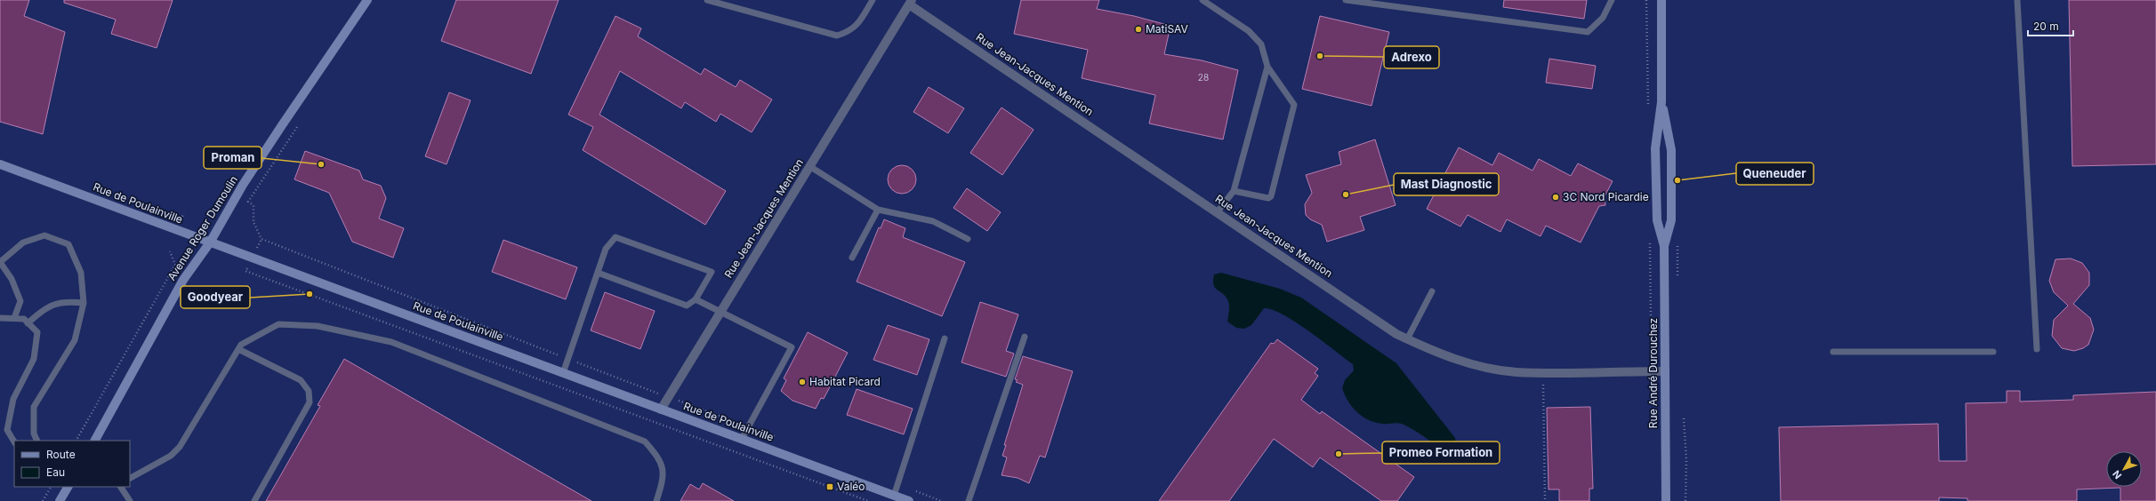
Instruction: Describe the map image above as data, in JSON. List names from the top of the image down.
{
  "streets": {
    "main road": ["Rue de Poulainville", "Avenue Roger Dumoulin", "Rue André Durouchez"],
    "street": ["Rue Jean-Jacques Mention"]
  },
  "crossings": [
    ["Rue Jean-Jacques Mention", "Rue de Poulainville"],
    ["Rue Jean-Jacques Mention", "Rue André Durouchez"],
    ["Rue de Poulainville", "Avenue Roger Dumoulin"]
  ],
  "places": {
    "other": [
      "MatiSAV",
      "Adrexo",
      "Proman",
      "Queneuder",
      "Mast Diagnostic",
      "3C Nord Picardie",
      "Goodyear",
      "Habitat Picard",
      "Promeo Formation"
    ],
    "transit": ["Valéo"]
  },
  "house_numbers": ["28"],
  "legend": ["Route", "Eau"],
  "scale_bar": "20 m",
  "north": "bottom left"
}
